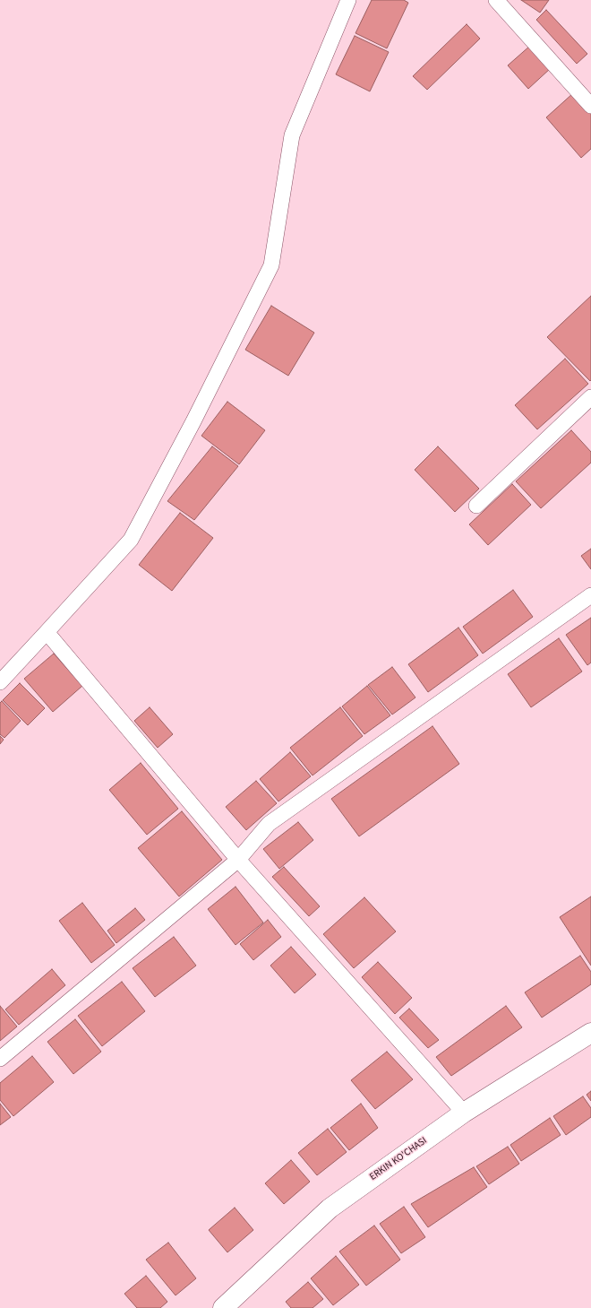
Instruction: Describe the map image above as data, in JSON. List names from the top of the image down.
{
  "streets": {
    "main road": ["ERKIN KO'CHASI"]
  }
}
